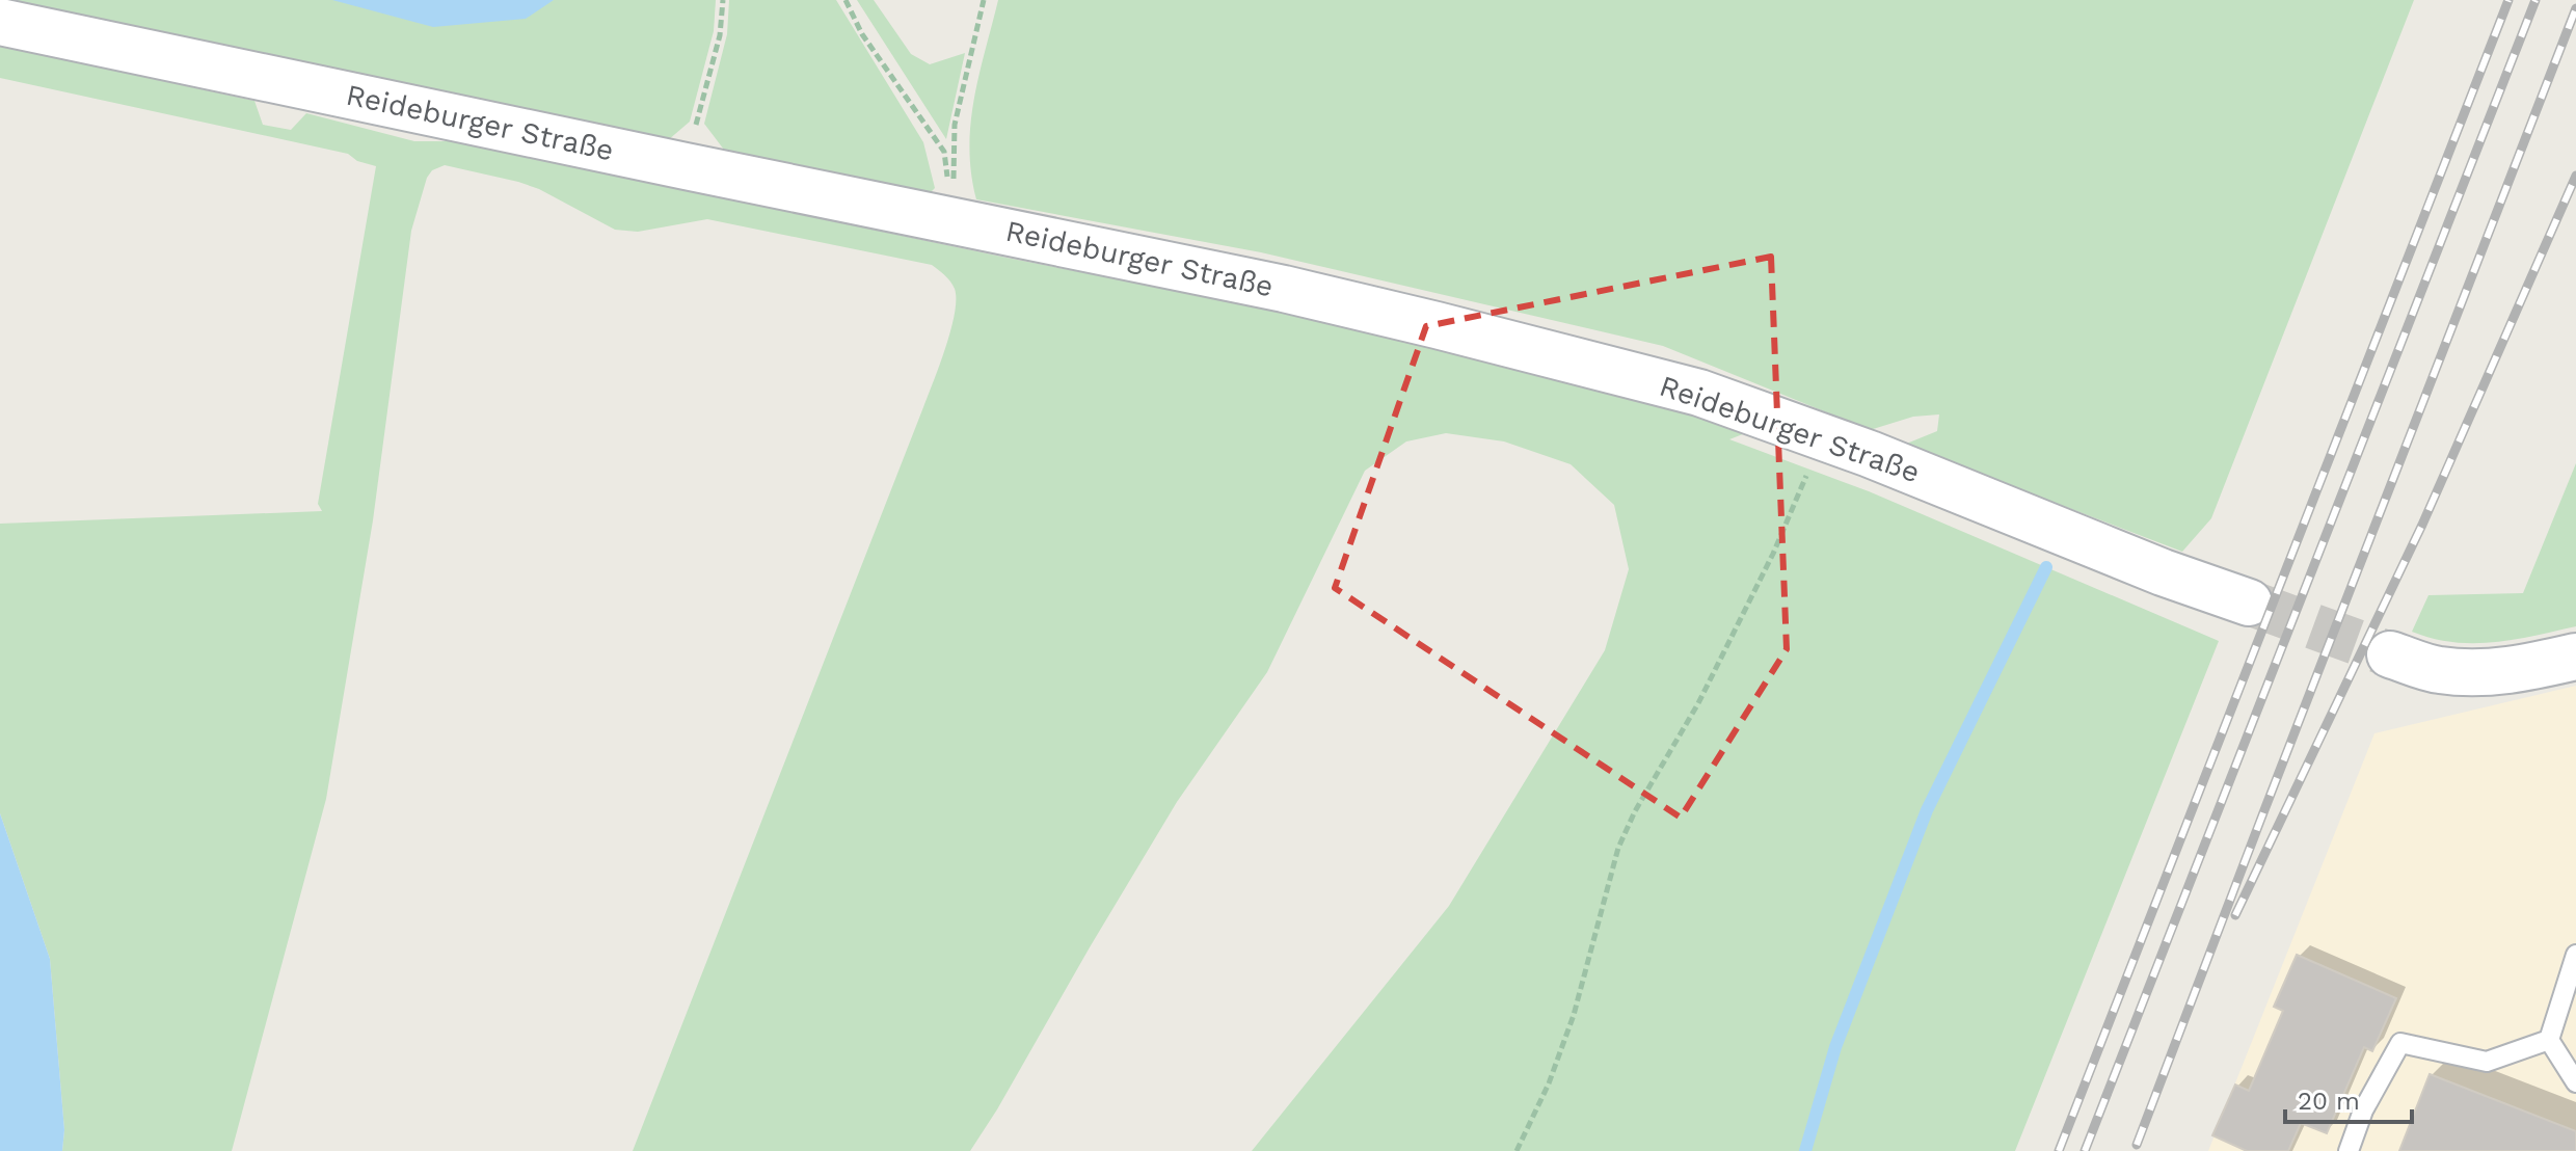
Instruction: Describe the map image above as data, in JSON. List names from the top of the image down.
{
  "streets": {
    "main road": ["Reideburger Straße"]
  },
  "scale_bar": "20 m"
}
